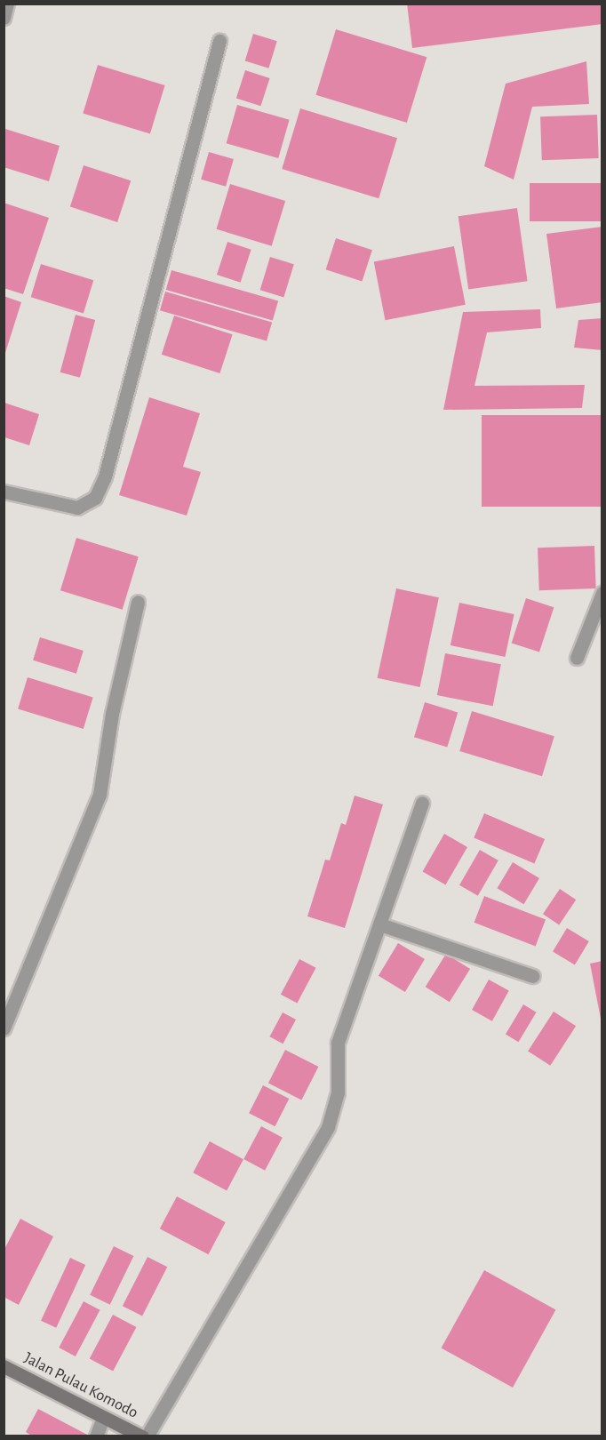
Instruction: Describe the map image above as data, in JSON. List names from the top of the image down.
{
  "streets": {
    "street": ["Jalan Pulau Komodo"]
  }
}
